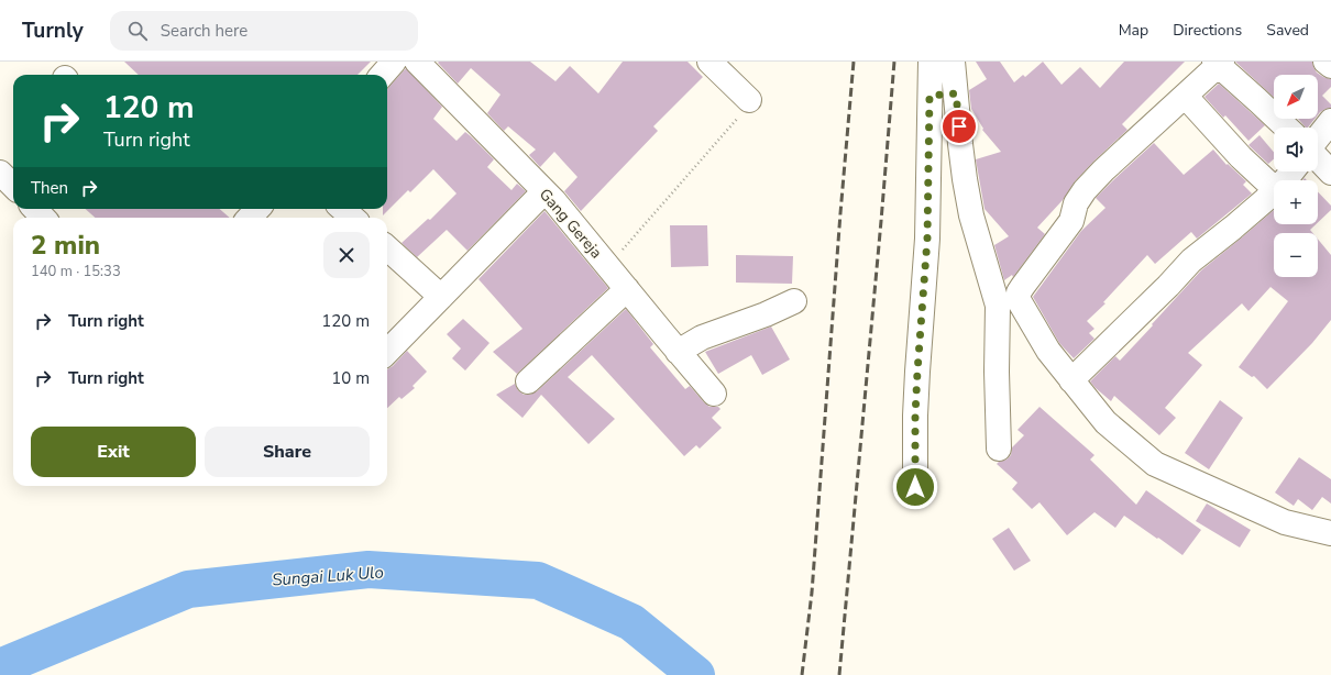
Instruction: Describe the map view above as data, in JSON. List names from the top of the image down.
{
  "streets": {
    "street": ["Gang Gereja"]
  },
  "water": ["Sungai Luk Ulo"],
  "north": "bottom left",
  "page": {
    "header": "Turnly",
    "search": "Search here",
    "nav": ["Map", "Directions", "Saved"],
    "map_buttons": ["+", "−"],
    "turn": ["120 m", "Turn right"],
    "then": "Then",
    "heading": ["2 min", "140 m · 15:33"],
    "list": [
      {
        "name": "Turn right",
        "value": "120 m"
      },
      {
        "name": "Turn right",
        "value": "10 m"
      }
    ],
    "buttons": ["Exit", "Share"]
  }
}
